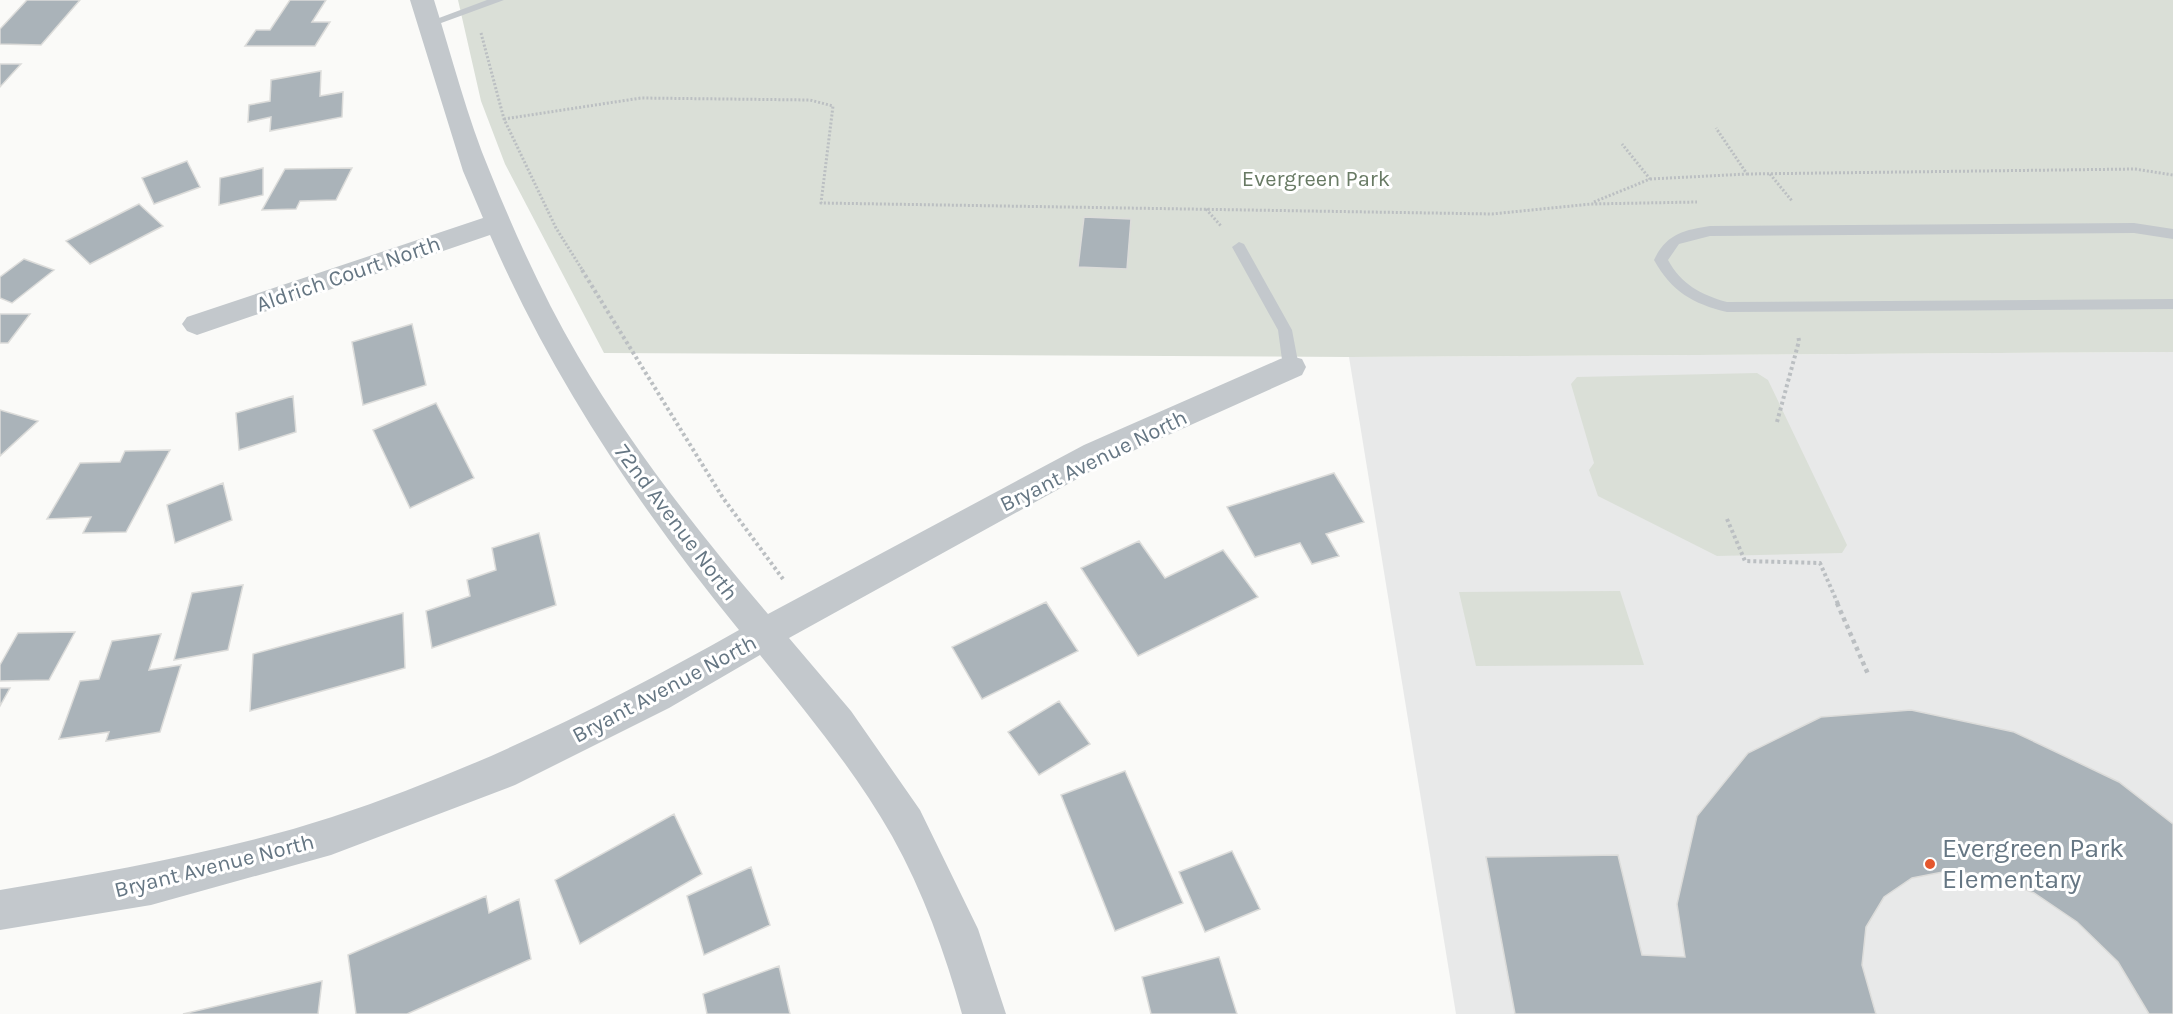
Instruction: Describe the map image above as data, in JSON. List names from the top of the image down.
{
  "streets": {
    "street": ["Aldrich Court North", "Bryant Avenue North", "72nd Avenue North"]
  },
  "crossings": [
    ["Aldrich Court North", "72nd Avenue North"],
    ["Bryant Avenue North", "72nd Avenue North"]
  ],
  "parks": ["Evergreen Park"],
  "places": ["Evergreen Park Elementary"]
}
